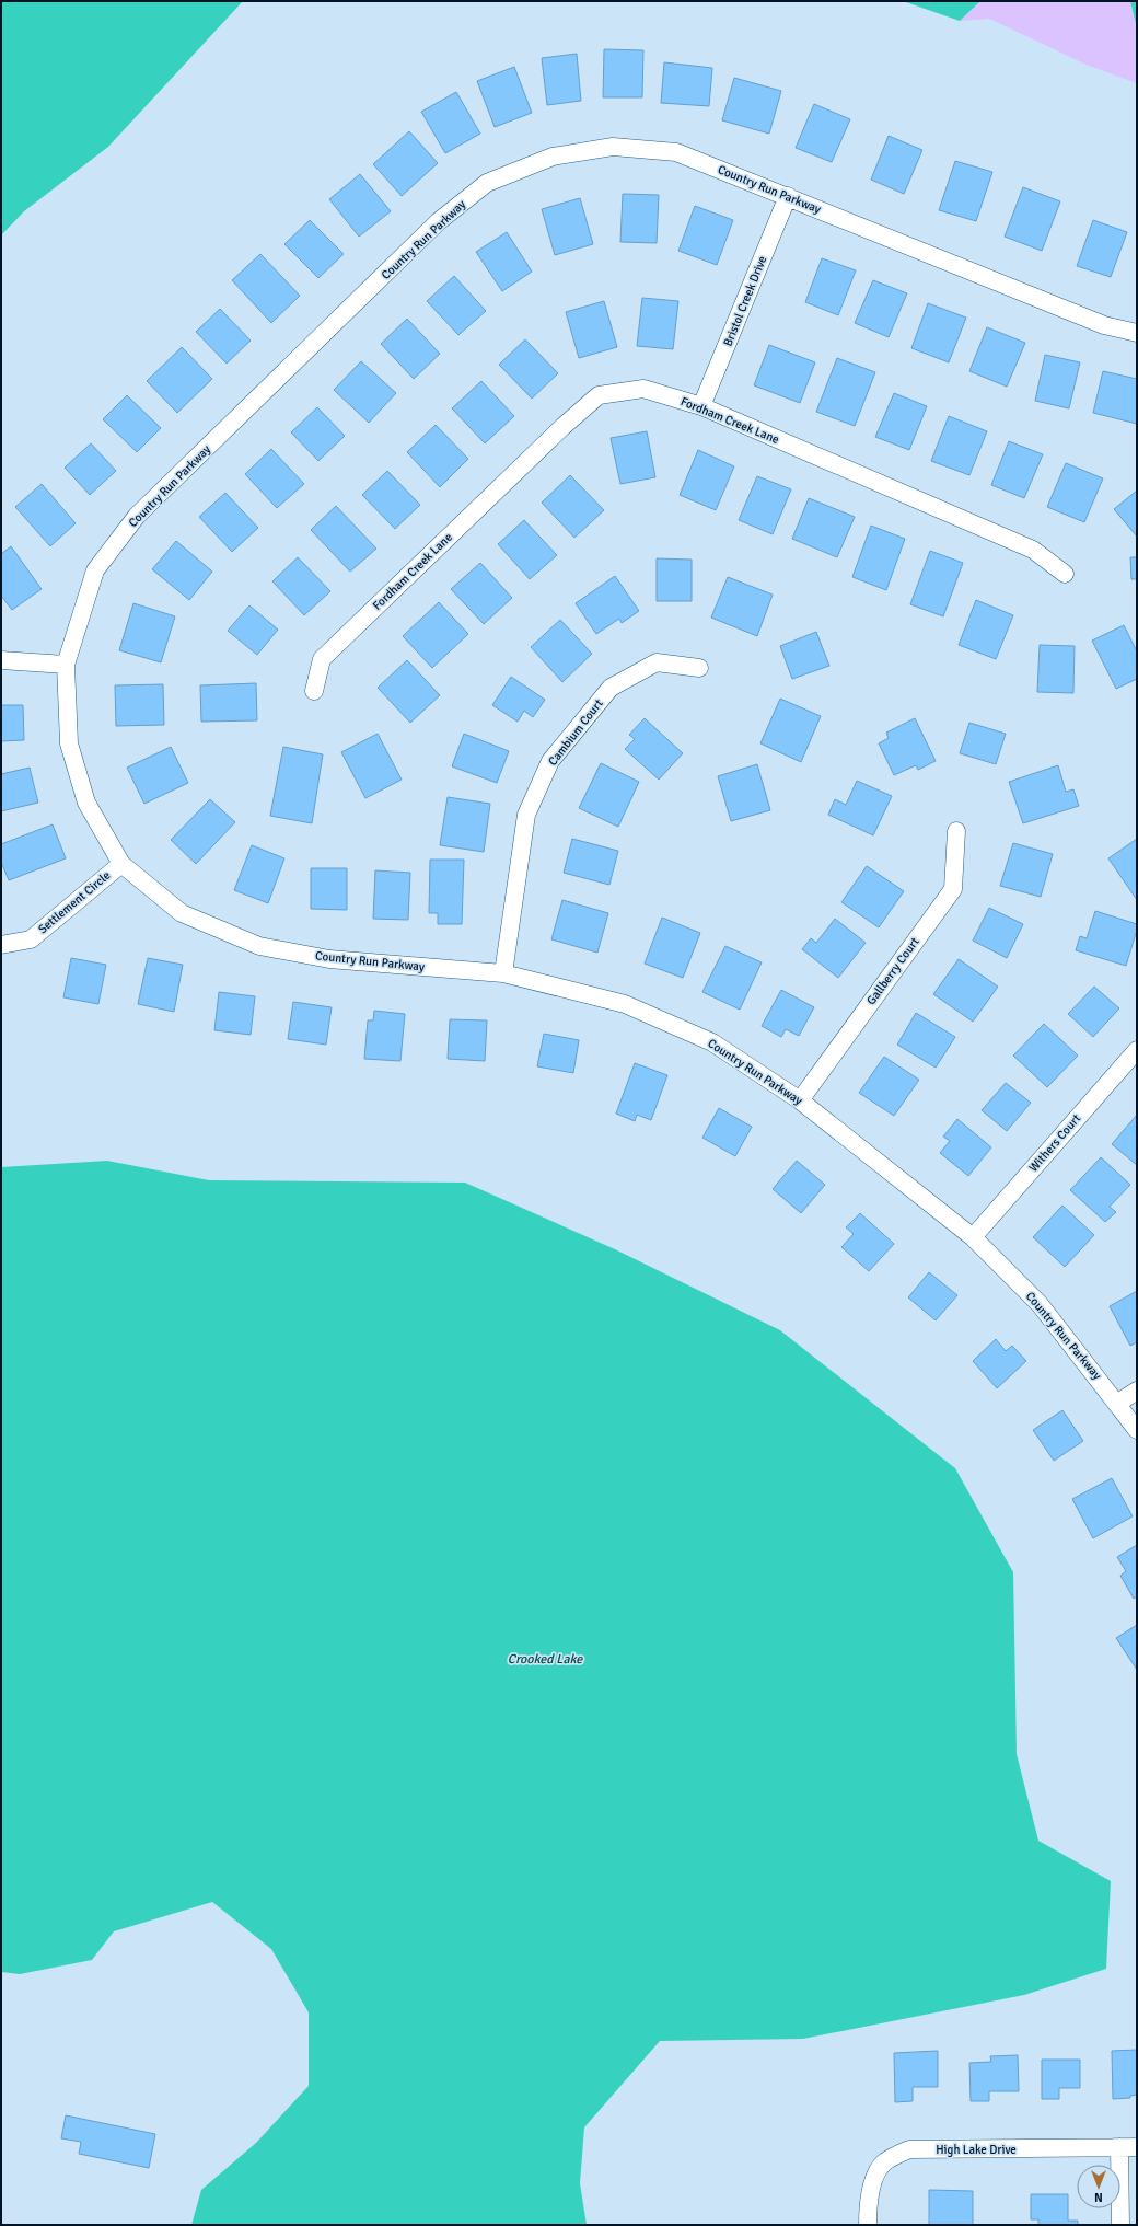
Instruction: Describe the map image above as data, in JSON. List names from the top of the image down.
{
  "streets": {
    "street": [
      "Country Run Parkway",
      "Bristol Creek Drive",
      "Fordham Creek Lane",
      "Cambium Court",
      "Settlement Circle",
      "Gallberry Court",
      "Withers Court",
      "High Lake Drive"
    ]
  },
  "crossings": [
    ["Country Run Parkway", "Bristol Creek Drive"],
    ["Country Run Parkway", "Cambium Court"],
    ["Country Run Parkway", "Settlement Circle"],
    ["Country Run Parkway", "Gallberry Court"],
    ["Country Run Parkway", "Withers Court"],
    ["Bristol Creek Drive", "Fordham Creek Lane"]
  ],
  "water": ["Crooked Lake"],
  "north": "bottom"
}
